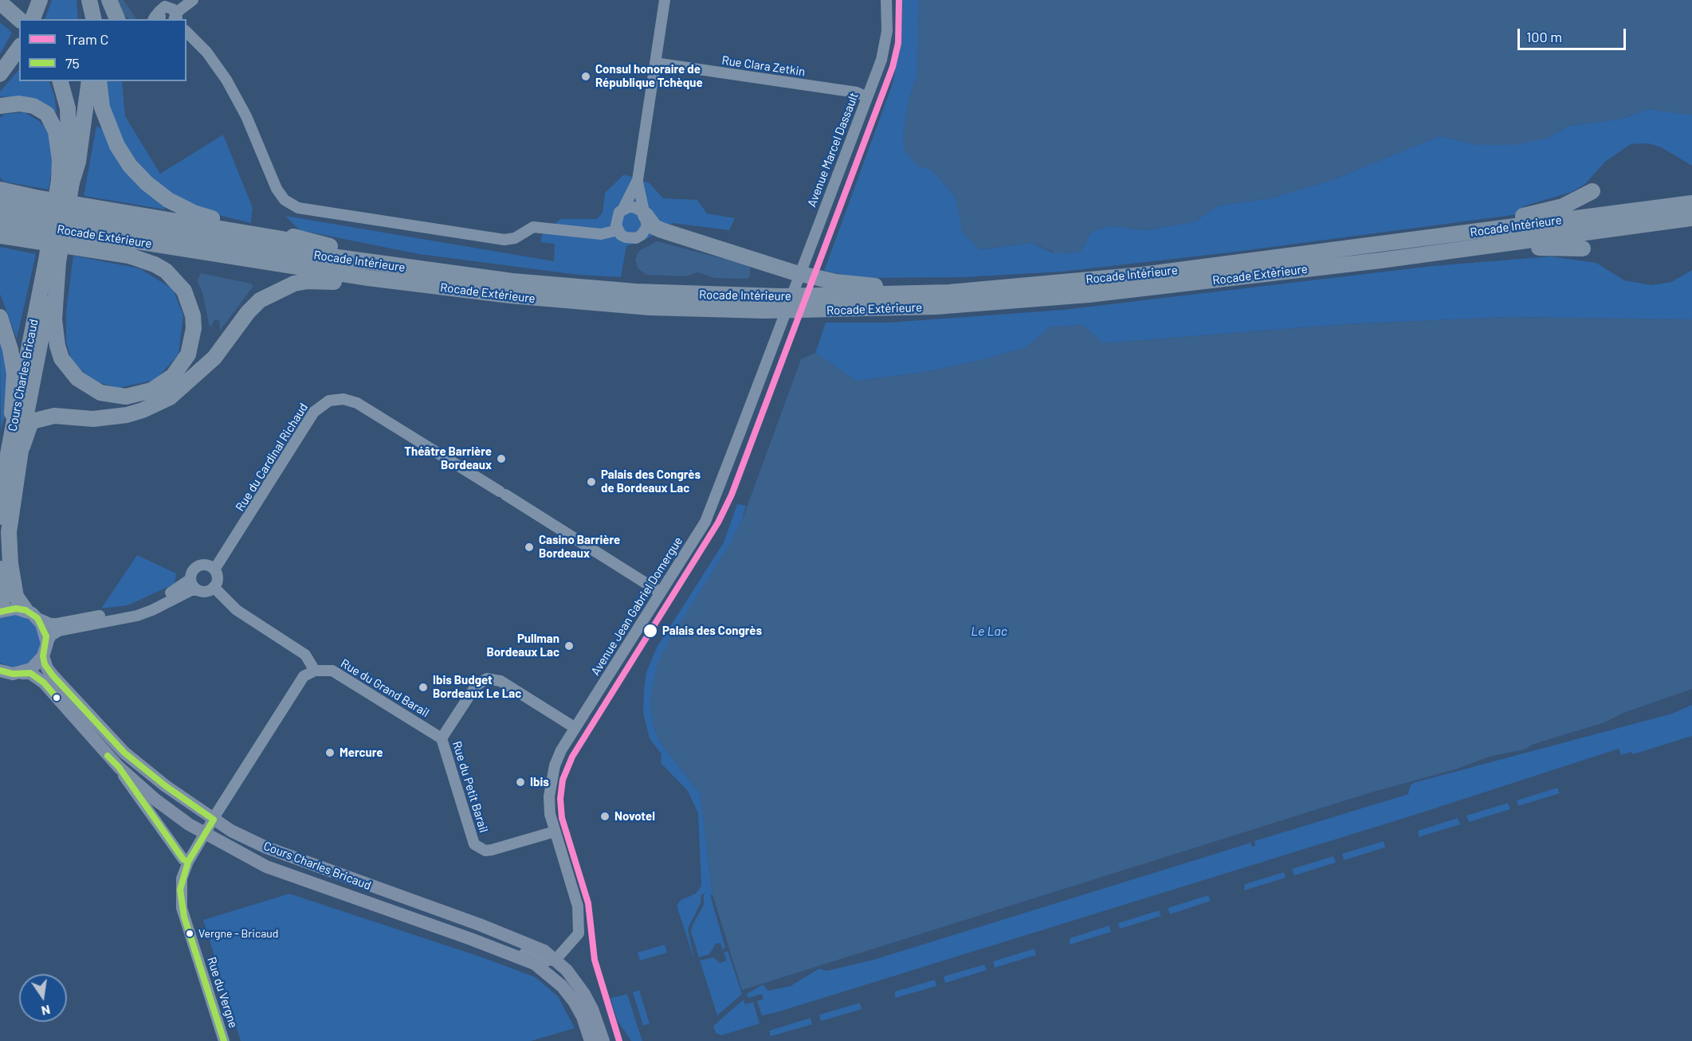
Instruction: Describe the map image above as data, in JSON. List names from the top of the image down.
{
  "streets": {
    "highway": ["Rocade Intérieure", "Rocade Extérieure", "Cours Charles Bricaud"],
    "street": [
      "Rue Clara Zetkin",
      "Avenue Marcel Dassault",
      "Rue du Cardinal Richaud",
      "Avenue Jean Gabriel Domergue",
      "Rue du Grand Barail",
      "Rue du Petit Barail",
      "Rue du Vergne"
    ]
  },
  "crossings": [
    ["Rue Clara Zetkin", "Avenue Marcel Dassault"],
    ["Avenue Marcel Dassault", "Avenue Jean Gabriel Domergue"],
    ["Rocade Intérieure", "Rocade Extérieure"],
    ["Cours Charles Bricaud", "Avenue Jean Gabriel Domergue"],
    ["Cours Charles Bricaud", "Rue du Vergne"],
    ["Rue du Cardinal Richaud", "Avenue Jean Gabriel Domergue"],
    ["Avenue Jean Gabriel Domergue", "Rue du Petit Barail"],
    ["Rue du Grand Barail", "Rue du Petit Barail"]
  ],
  "water": ["Le Lac"],
  "places": [
    "Consul honoraire de République Tchèque",
    "Théâtre Barrière Bordeaux",
    "Palais des Congrès de Bordeaux Lac",
    "Casino Barrière Bordeaux",
    "Palais des Congrès",
    "Pullman Bordeaux Lac",
    "Ibis Budget Bordeaux Le Lac",
    "Mercure",
    "Ibis",
    "Novotel",
    "Vergne - Bricaud"
  ],
  "lines": ["tram line C", "transit line 75"],
  "legend": ["Tram C", "75"],
  "scale_bar": "100 m",
  "north": "bottom"
}
